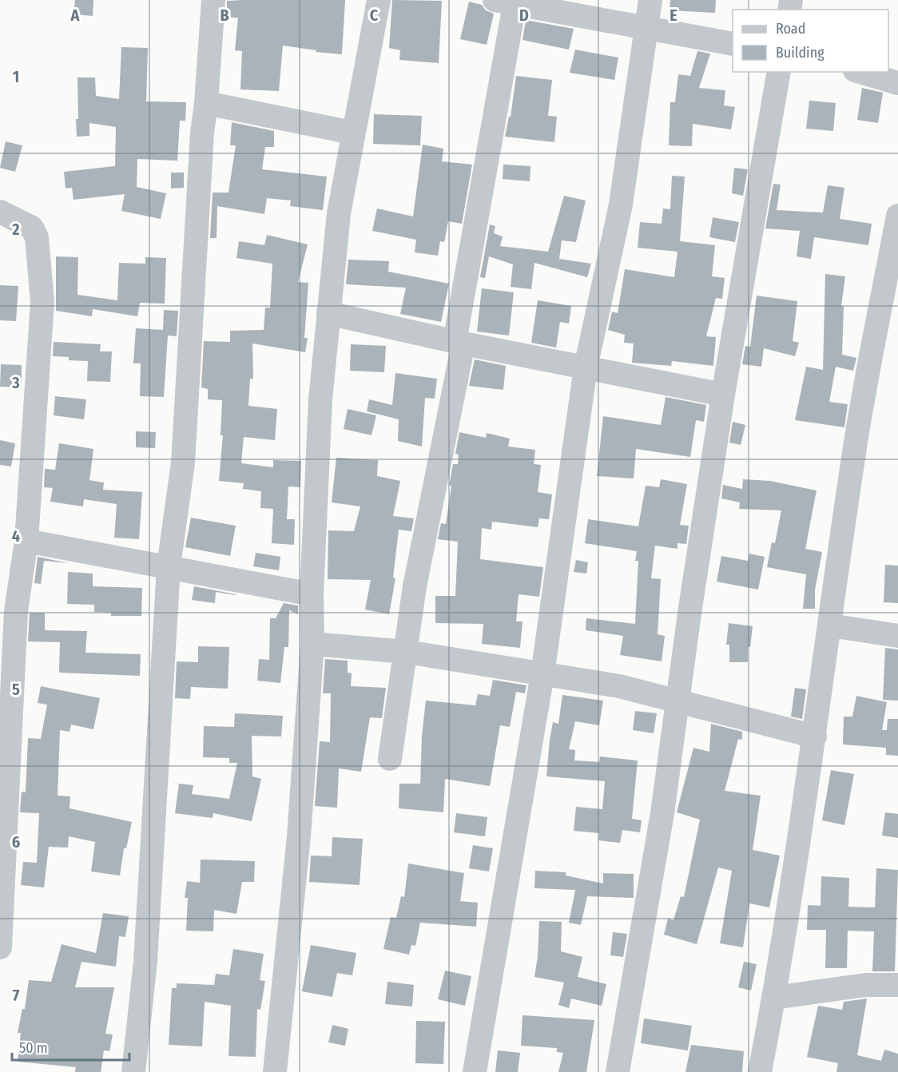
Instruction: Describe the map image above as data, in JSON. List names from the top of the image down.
{
  "legend": ["Road", "Building"],
  "scale_bar": "50 m",
  "grid": {
    "columns": [
      "A",
      "B",
      "C",
      "D",
      "E"
    ],
    "rows": [
      "1",
      "2",
      "3",
      "4",
      "5",
      "6",
      "7"
    ]
  }
}
